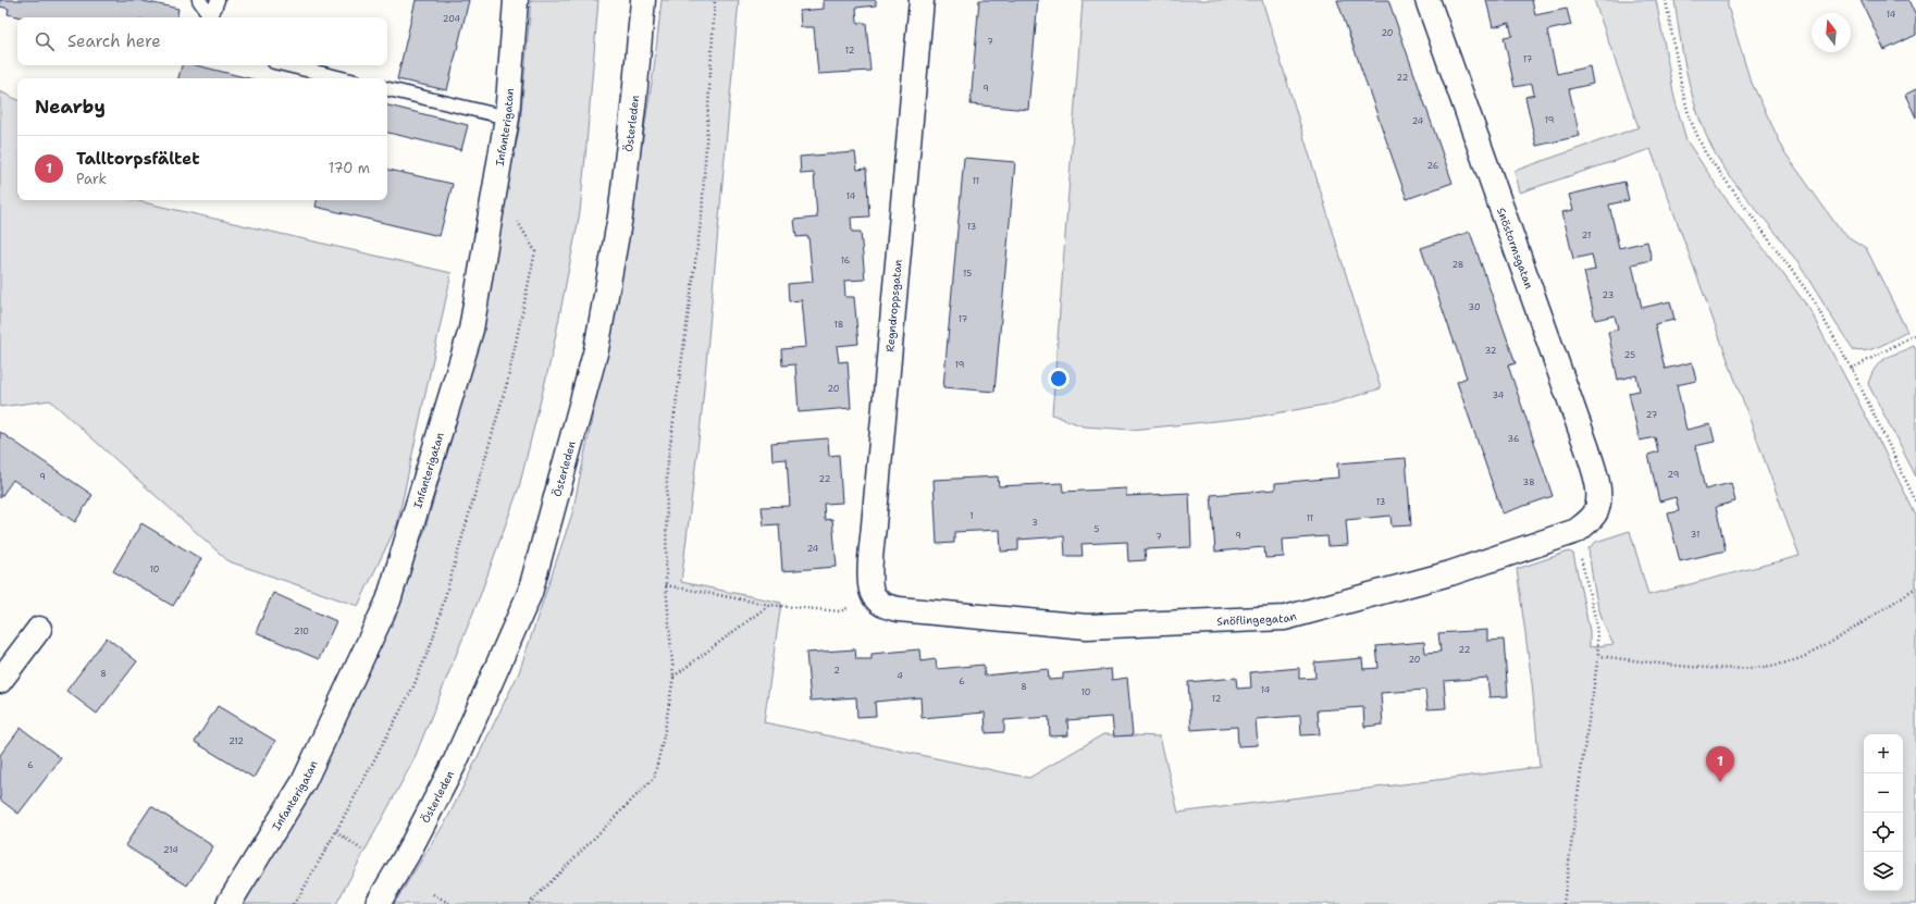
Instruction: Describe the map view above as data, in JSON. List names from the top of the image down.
{
  "streets": {
    "street": [
      "Österleden",
      "Infanterigatan",
      "Snöstormsgatan",
      "Regndroppsgatan",
      "Snöflingegatan"
    ]
  },
  "crossings": [
    ["Snöstormsgatan", "Snöflingegatan"],
    ["Regndroppsgatan", "Snöflingegatan"]
  ],
  "house_numbers": [
    "14",
    "204",
    "20",
    "7",
    "12",
    "17",
    "22",
    "9",
    "19",
    "24",
    "26",
    "11",
    "14",
    "13",
    "21",
    "16",
    "28",
    "15",
    "23",
    "30",
    "17",
    "18",
    "32",
    "25",
    "19",
    "20",
    "34",
    "27",
    "36",
    "29",
    "9",
    "22",
    "38",
    "13",
    "1",
    "11",
    "3",
    "5",
    "31",
    "9",
    "7",
    "24",
    "10",
    "210",
    "22",
    "20",
    "2",
    "8",
    "4",
    "6",
    "8",
    "14",
    "10",
    "12",
    "212",
    "6",
    "214"
  ],
  "north": "top",
  "page": {
    "search": "Search here",
    "heading": "Nearby",
    "list": [
      {
        "mark": "1",
        "name": "Talltorpsfältet",
        "note": "Park",
        "value": "170 m"
      }
    ],
    "map_buttons": ["+", "−"],
    "pins": "1"
  }
}
